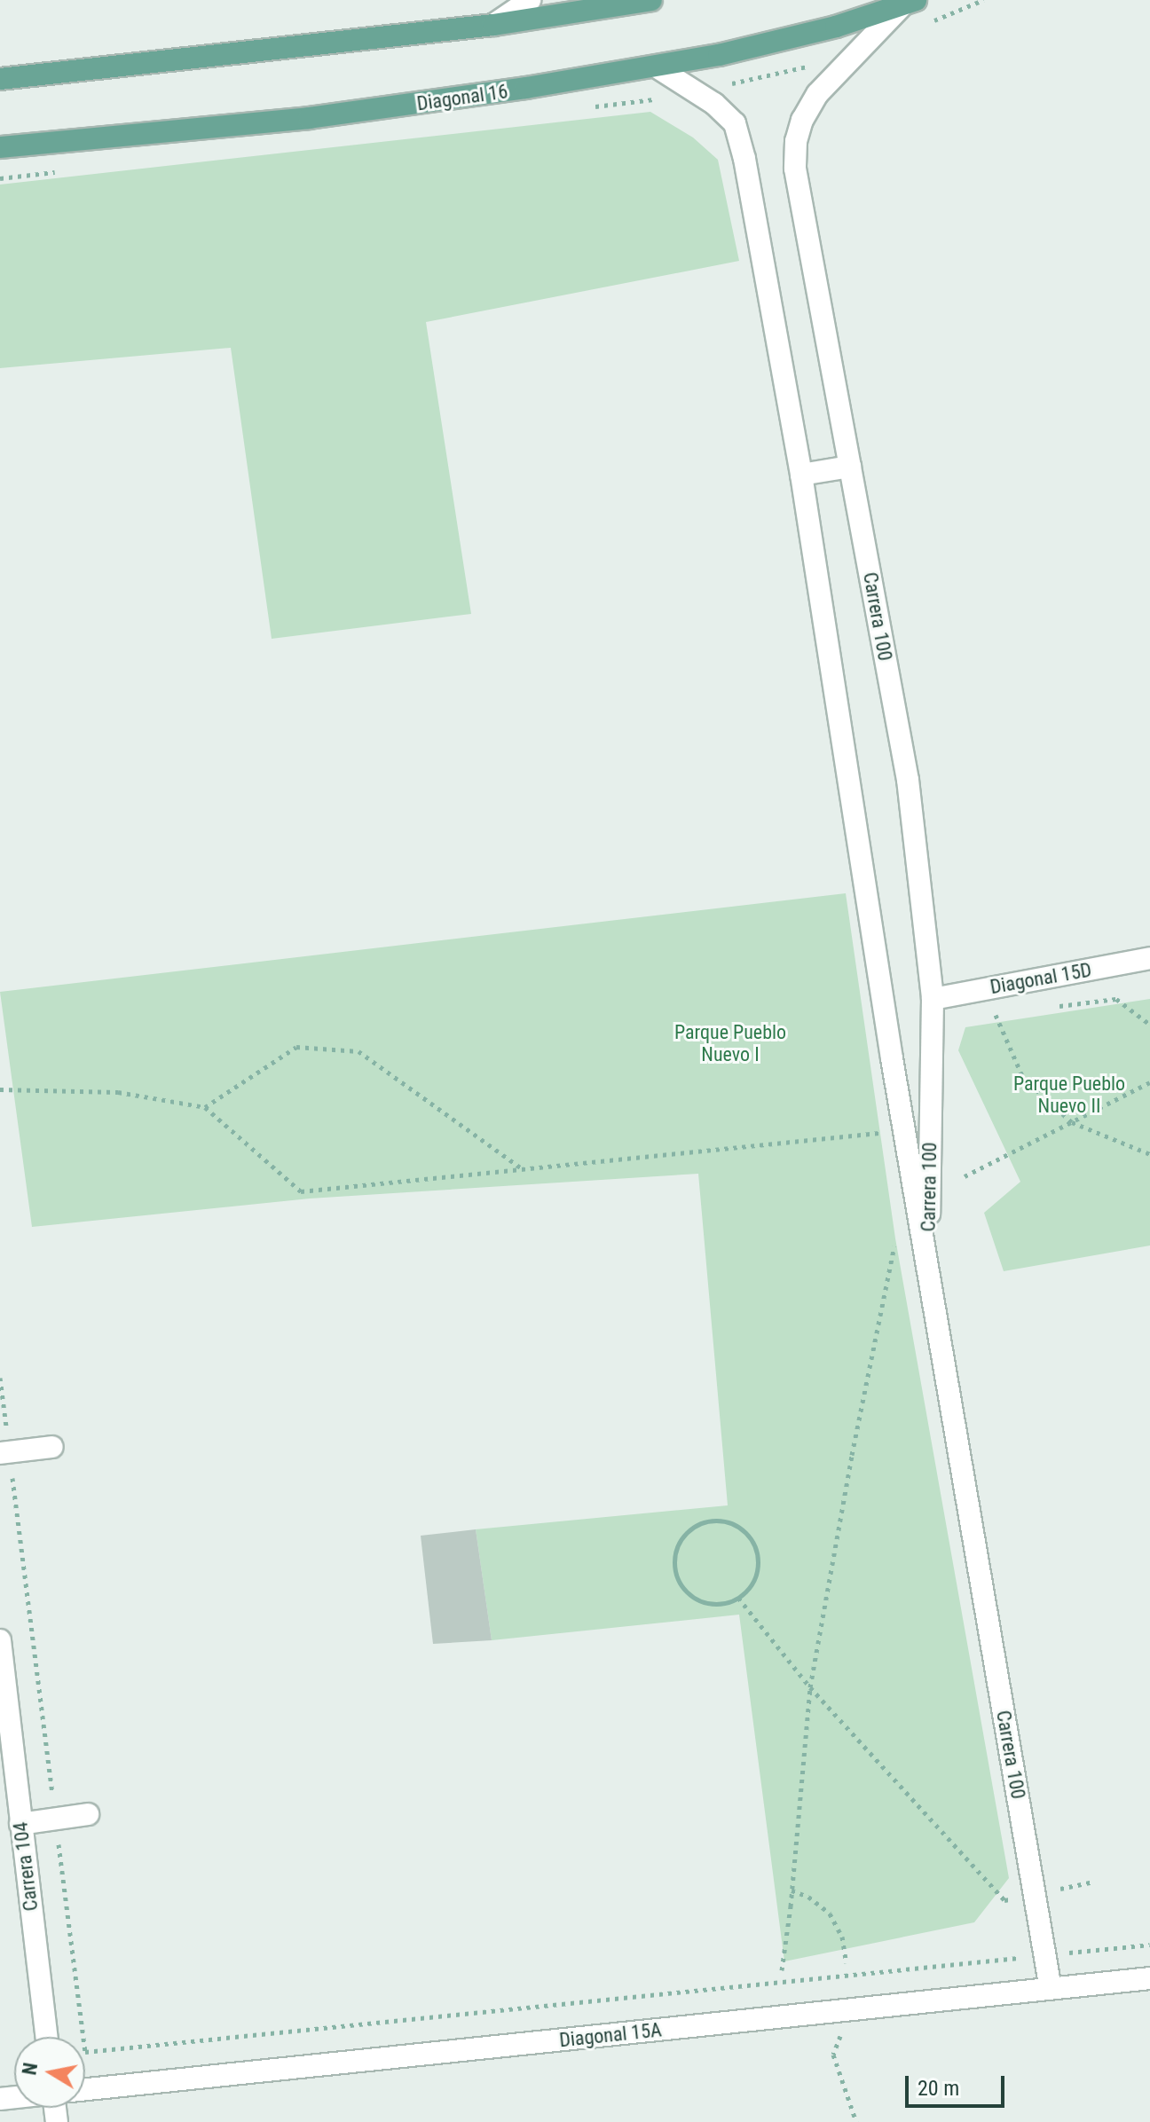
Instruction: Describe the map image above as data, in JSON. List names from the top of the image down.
{
  "streets": {
    "main road": ["Diagonal 16"],
    "street": [
      "Carrera 100",
      "Diagonal 15D",
      "Carrera 104",
      "Diagonal 15A"
    ]
  },
  "crossings": [
    ["Diagonal 16", "Carrera 100"],
    ["Carrera 100", "Diagonal 15D"],
    ["Carrera 100", "Diagonal 15A"]
  ],
  "parks": ["Parque Pueblo Nuevo I", "Parque Pueblo Nuevo II"],
  "scale_bar": "20 m",
  "north": "left"
}
